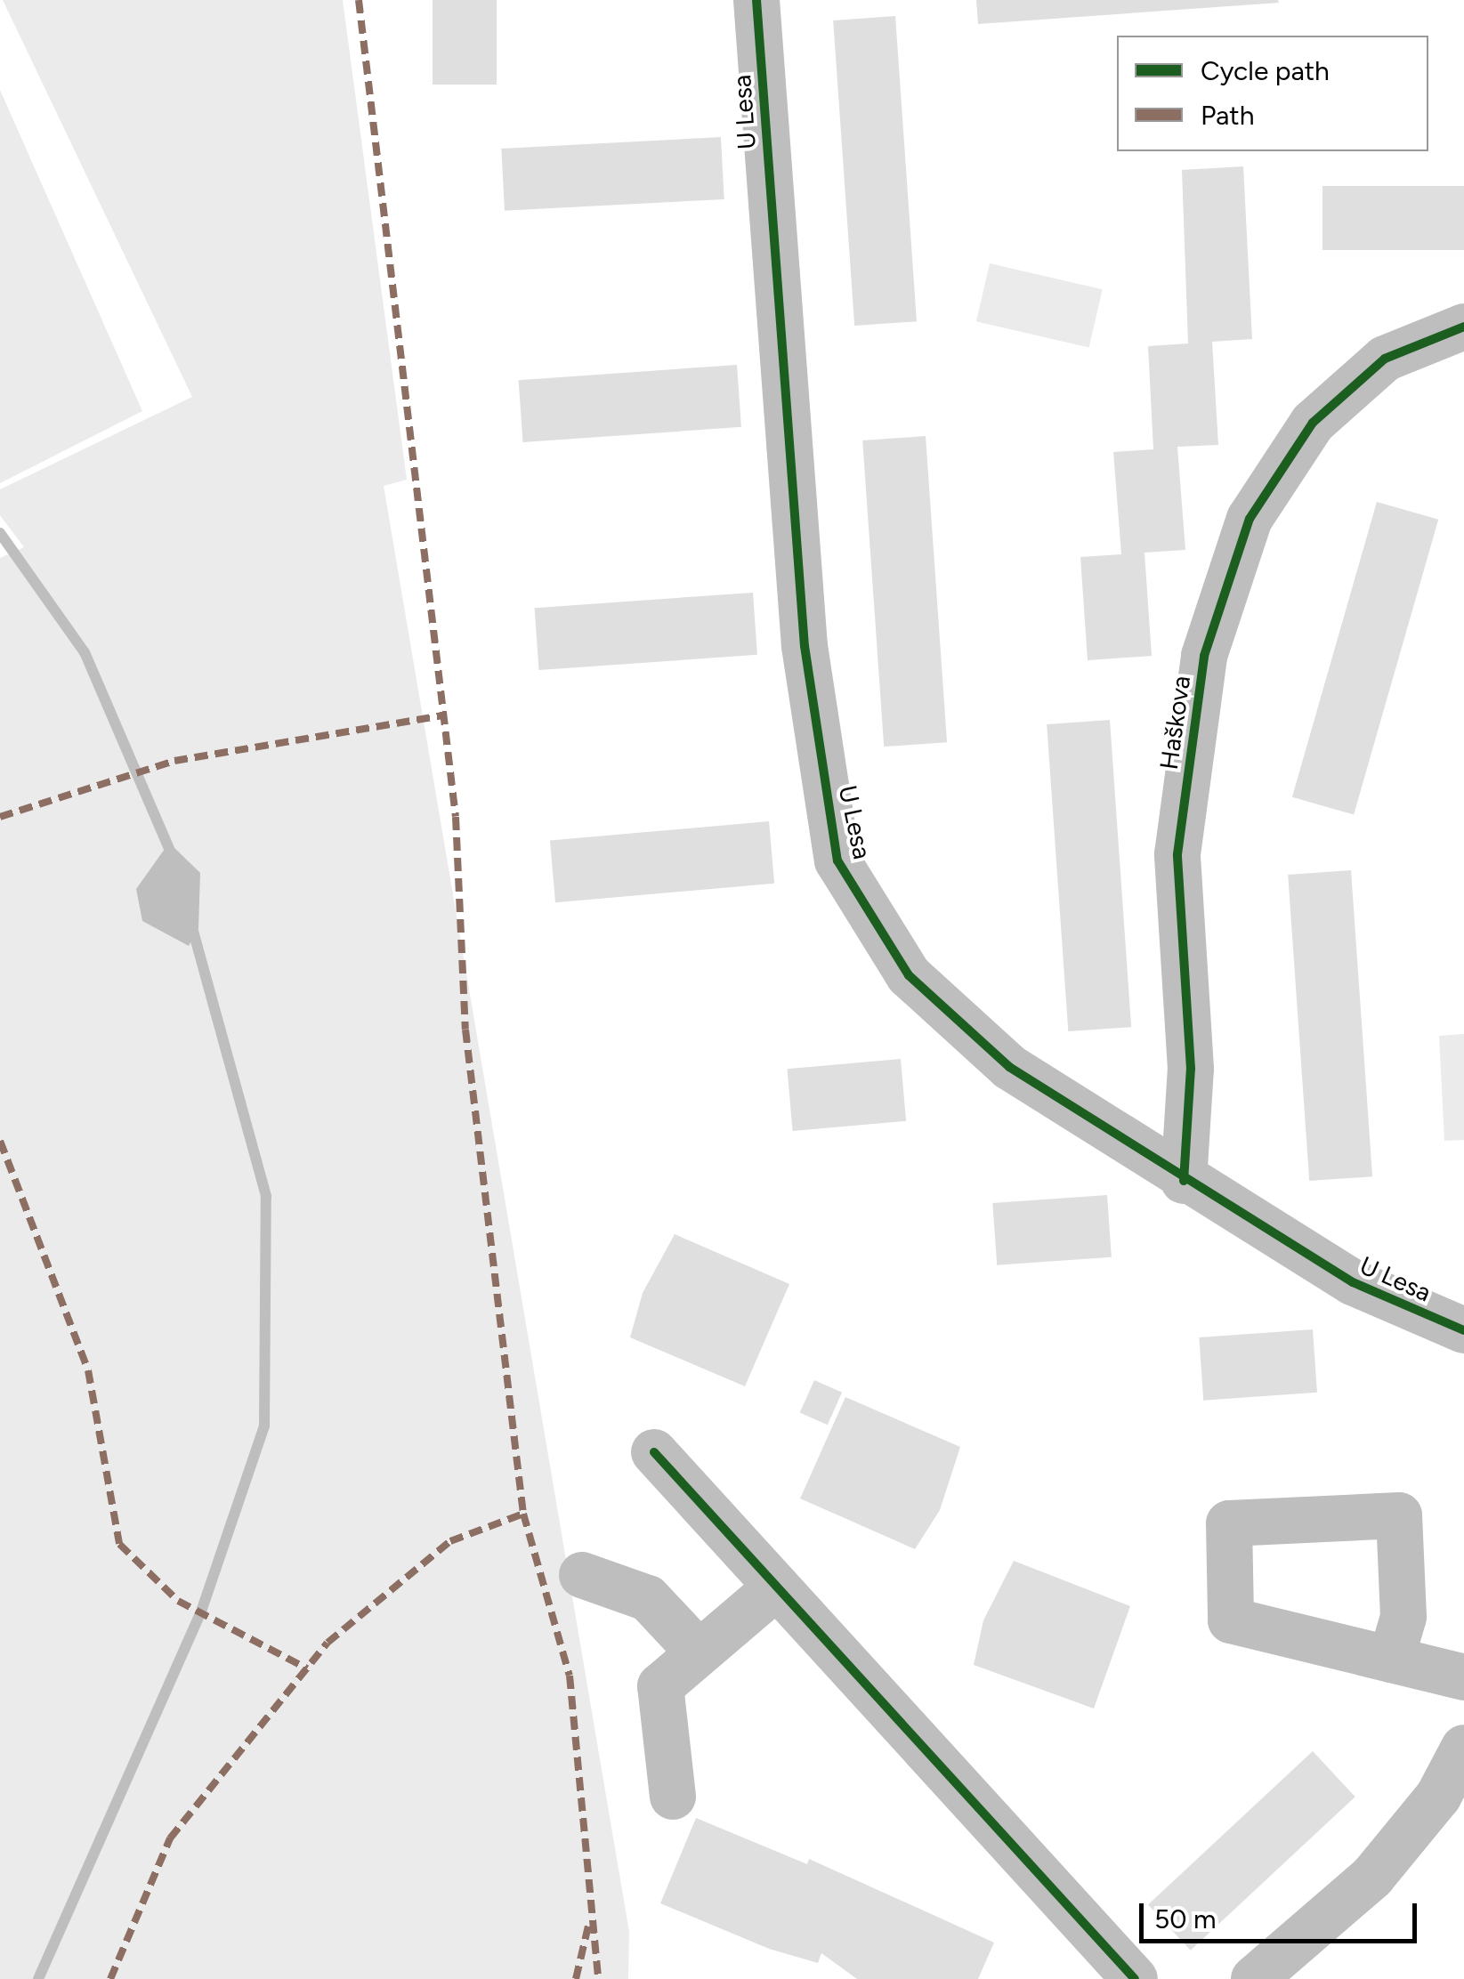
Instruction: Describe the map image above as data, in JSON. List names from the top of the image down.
{
  "streets": {
    "street": ["U Lesa", "Haškova"]
  },
  "crossings": [
    ["U Lesa", "Haškova"]
  ],
  "legend": ["Cycle path", "Path"],
  "scale_bar": "50 m"
}
